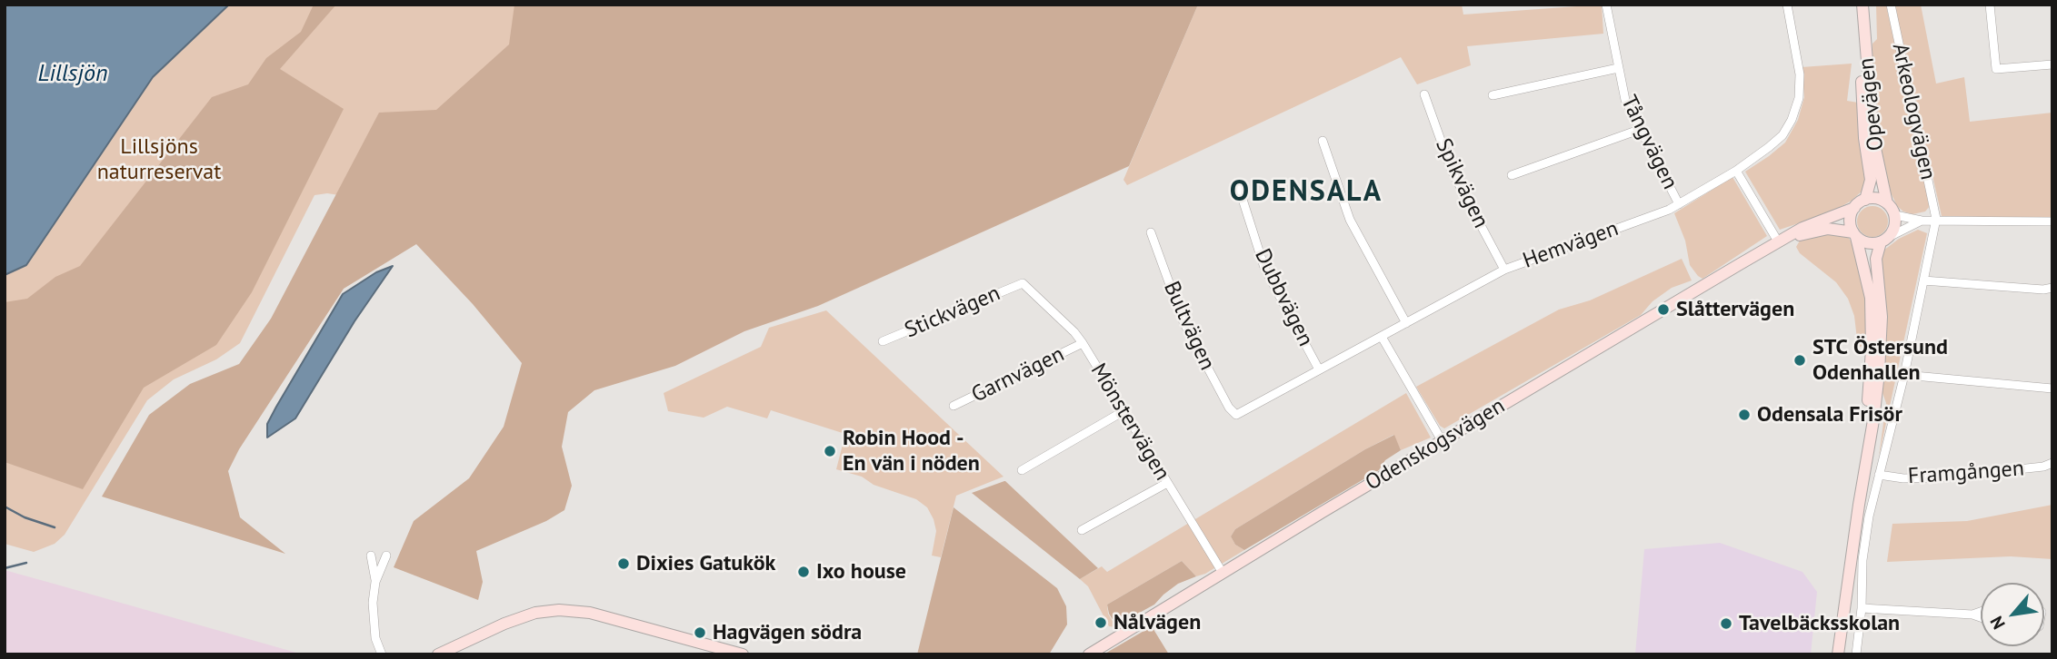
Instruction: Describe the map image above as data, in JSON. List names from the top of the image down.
{
  "streets": {
    "street": [
      "Opevägen",
      "Arkeologvägen",
      "Tångvägen",
      "Spikvägen",
      "Hemvägen",
      "Dubbvägen",
      "Stickvägen",
      "Bultvägen",
      "Garnvägen",
      "Mönstervägen",
      "Odenskogsvägen",
      "Framgången"
    ]
  },
  "crossings": [
    ["Opevägen", "Odenskogsvägen"],
    ["Tångvägen", "Hemvägen"],
    ["Spikvägen", "Hemvägen"],
    ["Hemvägen", "Dubbvägen"],
    ["Hemvägen", "Bultvägen"],
    ["Stickvägen", "Mönstervägen"],
    ["Garnvägen", "Mönstervägen"],
    ["Mönstervägen", "Odenskogsvägen"]
  ],
  "districts": ["ODENSALA"],
  "water": ["Lillsjön"],
  "parks": ["Lillsjöns naturreservat"],
  "places": [
    "Slåttervägen",
    "STC Östersund Odenhallen",
    "Odensala Frisör",
    "Robin Hood - En vän i nöden",
    "Dixies Gatukök",
    "Ixo house",
    "Nålvägen",
    "Tavelbäcksskolan",
    "Hagvägen södra"
  ],
  "north": "bottom left"
}
